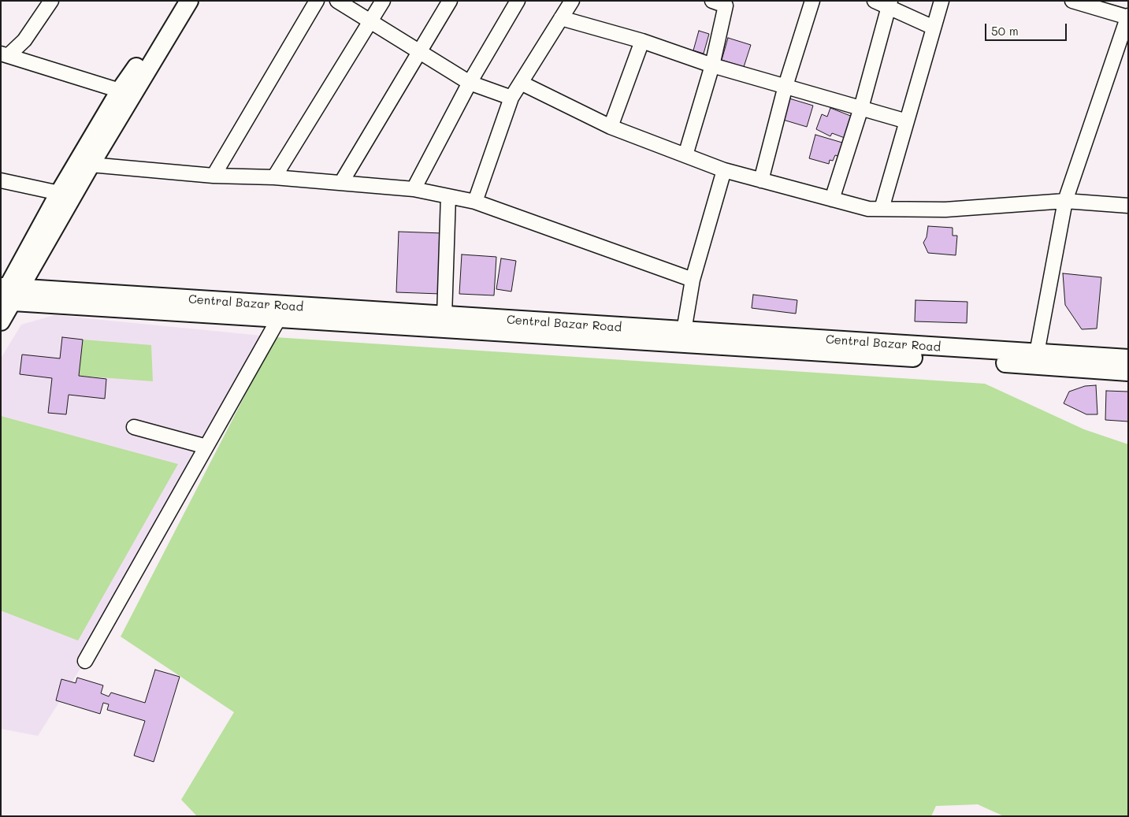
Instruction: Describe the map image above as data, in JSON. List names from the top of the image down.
{
  "streets": {
    "main road": ["Central Bazar Road"]
  },
  "scale_bar": "50 m"
}
